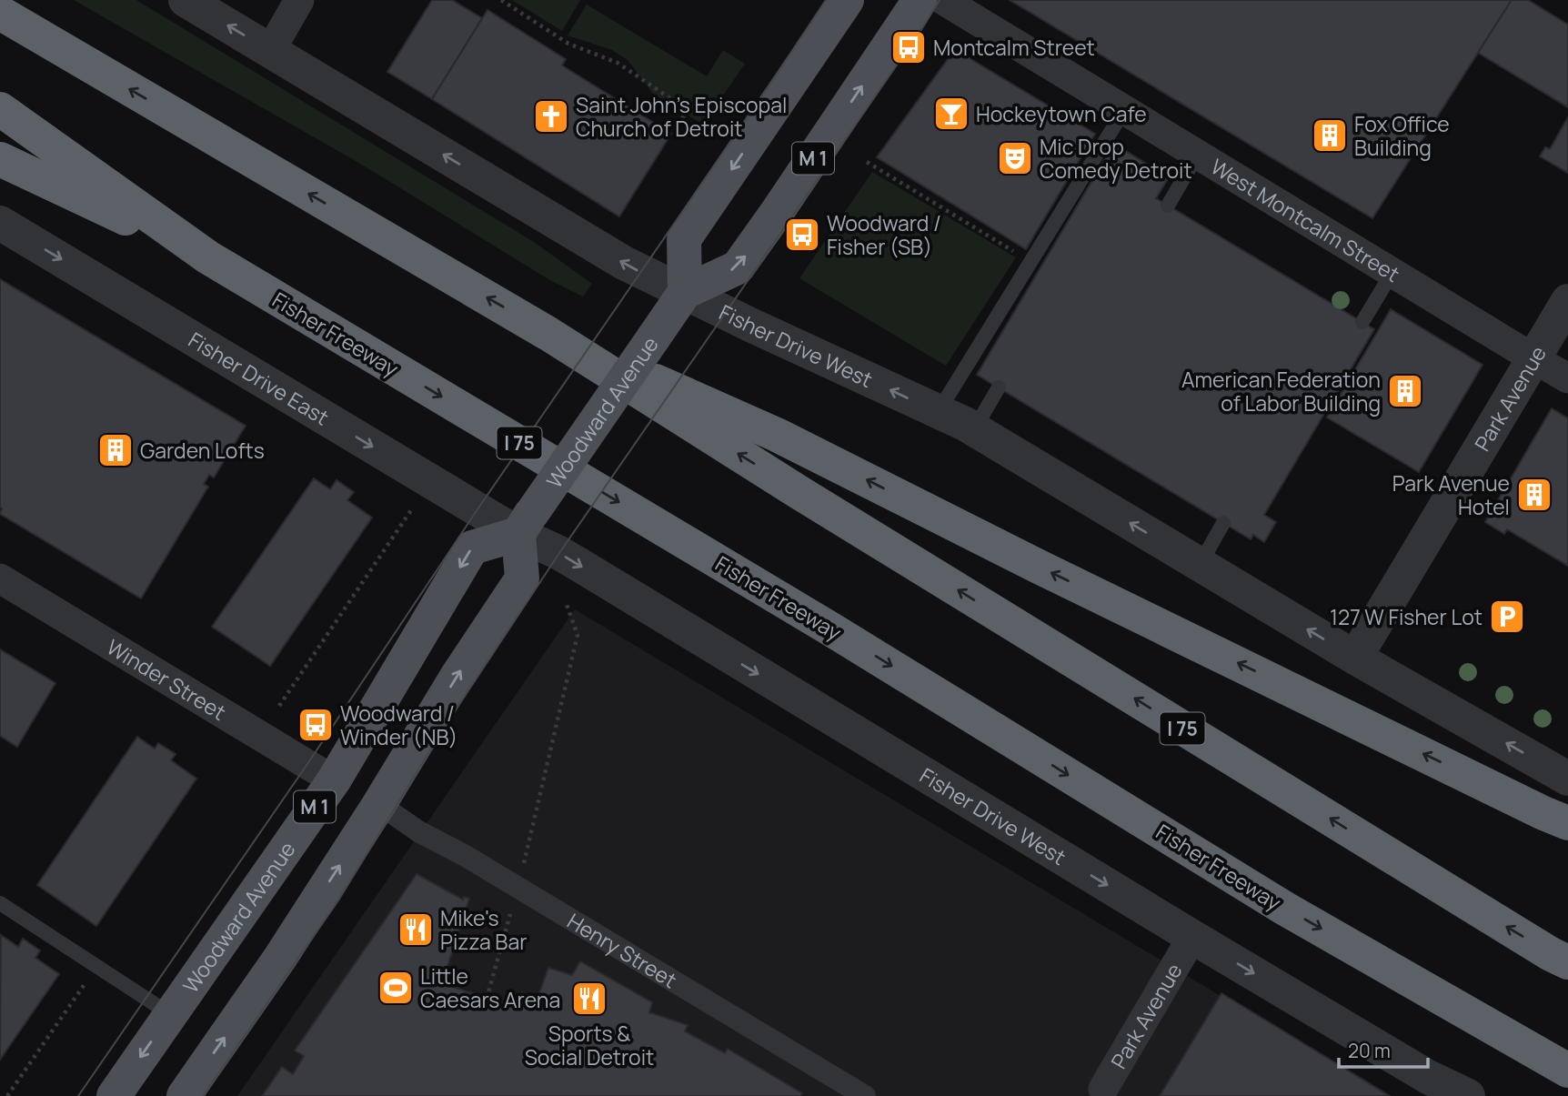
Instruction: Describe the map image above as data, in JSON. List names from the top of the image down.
{
  "streets": {
    "highway": ["Fisher Freeway", "I 75"],
    "main road": ["M 1", "Woodward Avenue"],
    "street": [
      "West Montcalm Street",
      "Fisher Drive West",
      "Fisher Drive East",
      "Park Avenue",
      "Winder Street",
      "Henry Street"
    ]
  },
  "crossings": [
    ["M 1", "Fisher Drive West"],
    ["M 1", "Fisher Drive East"],
    ["M 1", "Woodward Avenue"],
    ["M 1", "Henry Street"],
    ["West Montcalm Street", "Park Avenue"],
    ["Fisher Freeway", "I 75"],
    ["Fisher Drive West", "Fisher Drive East"],
    ["Fisher Drive West", "Park Avenue"],
    ["Fisher Drive West", "Woodward Avenue"],
    ["Fisher Drive East", "Woodward Avenue"],
    ["Woodward Avenue", "Winder Street"]
  ],
  "places": {
    "bus stop": ["Montcalm Street", "Woodward / Fisher (SB)", "Woodward / Winder (NB)"],
    "bar": ["Hockeytown Cafe"],
    "church": ["Saint John's Episcopal Church of Detroit"],
    "building": [
      "Fox Office Building",
      "American Federation of Labor Building",
      "Garden Lofts",
      "Park Avenue Hotel"
    ],
    "theatre": ["Mic Drop Comedy Detroit"],
    "parking": ["127 W Fisher Lot"],
    "restaurant": ["Mike's Pizza Bar", "Sports & Social Detroit"],
    "sports": ["Little Caesars Arena"]
  },
  "scale_bar": "20 m"
}
